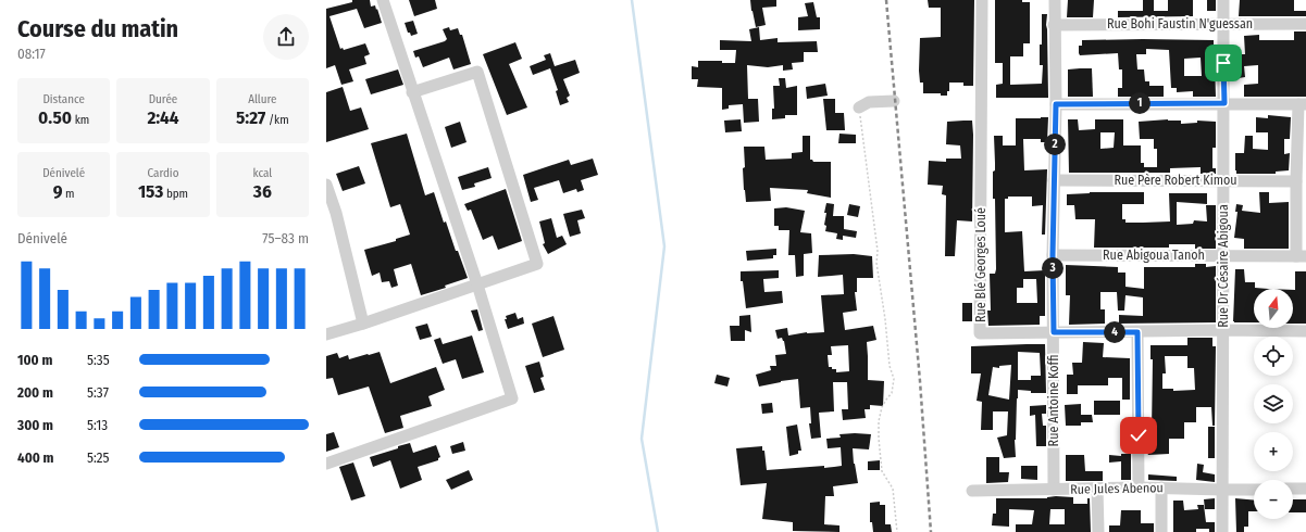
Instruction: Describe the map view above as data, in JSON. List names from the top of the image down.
{
  "streets": {
    "street": [
      "Rue Bohi Faustin N'guessan",
      "Rue Père Robert Kimou",
      "Rue Abigoua Tanoh",
      "Rue Blé Georges Loué",
      "Rue Dr Césaire Abigoua",
      "Rue Antoine Koffi",
      "Rue Jules Abenou"
    ]
  },
  "crossings": [
    ["Rue Bohi Faustin N'guessan", "Rue Dr Césaire Abigoua"],
    ["Rue Bohi Faustin N'guessan", "Rue Antoine Koffi"],
    ["Rue Père Robert Kimou", "Rue Dr Césaire Abigoua"],
    ["Rue Père Robert Kimou", "Rue Antoine Koffi"],
    ["Rue Abigoua Tanoh", "Rue Dr Césaire Abigoua"],
    ["Rue Abigoua Tanoh", "Rue Antoine Koffi"],
    ["Rue Blé Georges Loué", "Rue Dr Césaire Abigoua"],
    ["Rue Blé Georges Loué", "Rue Antoine Koffi"],
    ["Rue Dr Césaire Abigoua", "Rue Jules Abenou"],
    ["Rue Antoine Koffi", "Rue Jules Abenou"]
  ],
  "north": "top",
  "page": {
    "heading": ["Course du matin", "08:17"],
    "stats": [
      ["Distance", "0.50 km"],
      ["Durée", "2:44"],
      ["Allure", "5:27 /km"],
      ["Dénivelé", "9 m"],
      ["Cardio", "153 bpm"],
      ["kcal", "36"]
    ],
    "pins": [
      "1",
      "2",
      "3",
      "4"
    ],
    "chart": ["Dénivelé", "75–83 m"],
    "map_buttons": ["+", "−"],
    "list": [
      {
        "name": "100 m",
        "note": "5:35"
      },
      {
        "name": "200 m",
        "note": "5:37"
      },
      {
        "name": "300 m",
        "note": "5:13"
      },
      {
        "name": "400 m",
        "note": "5:25"
      }
    ]
  }
}
